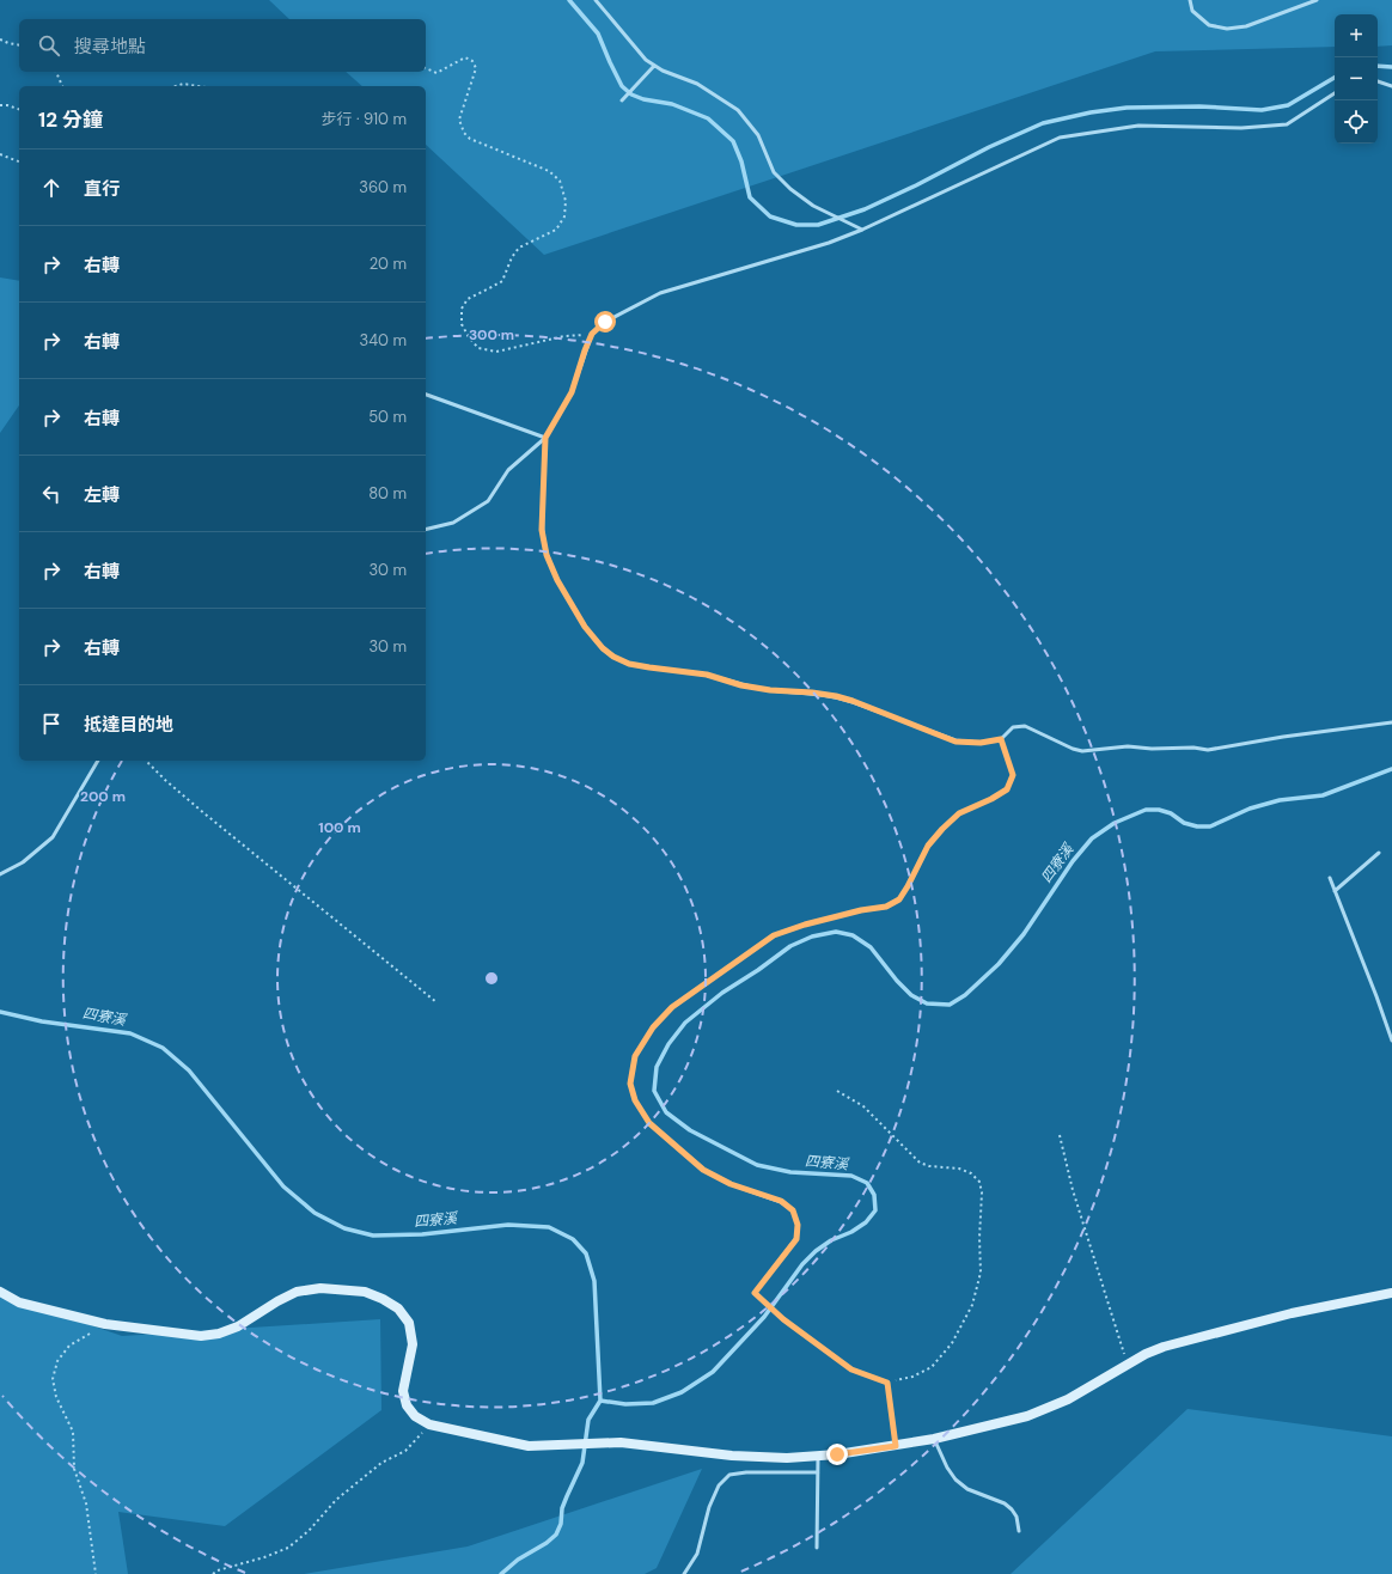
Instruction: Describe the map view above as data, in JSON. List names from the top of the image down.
{
  "water": ["四寮溪"],
  "page": {
    "map_buttons": ["+", "−"],
    "search": "搜尋地點",
    "heading": ["12 分鐘", "步行 · 910 m"],
    "list": [
      ["直行", "360 m"],
      ["右轉", "20 m"],
      ["右轉", "340 m"],
      ["右轉", "50 m"],
      ["左轉", "80 m"],
      ["右轉", "30 m"],
      ["右轉", "30 m"],
      "抵達目的地"
    ]
  },
  "rings": ["300 m", "200 m", "100 m"]
}
